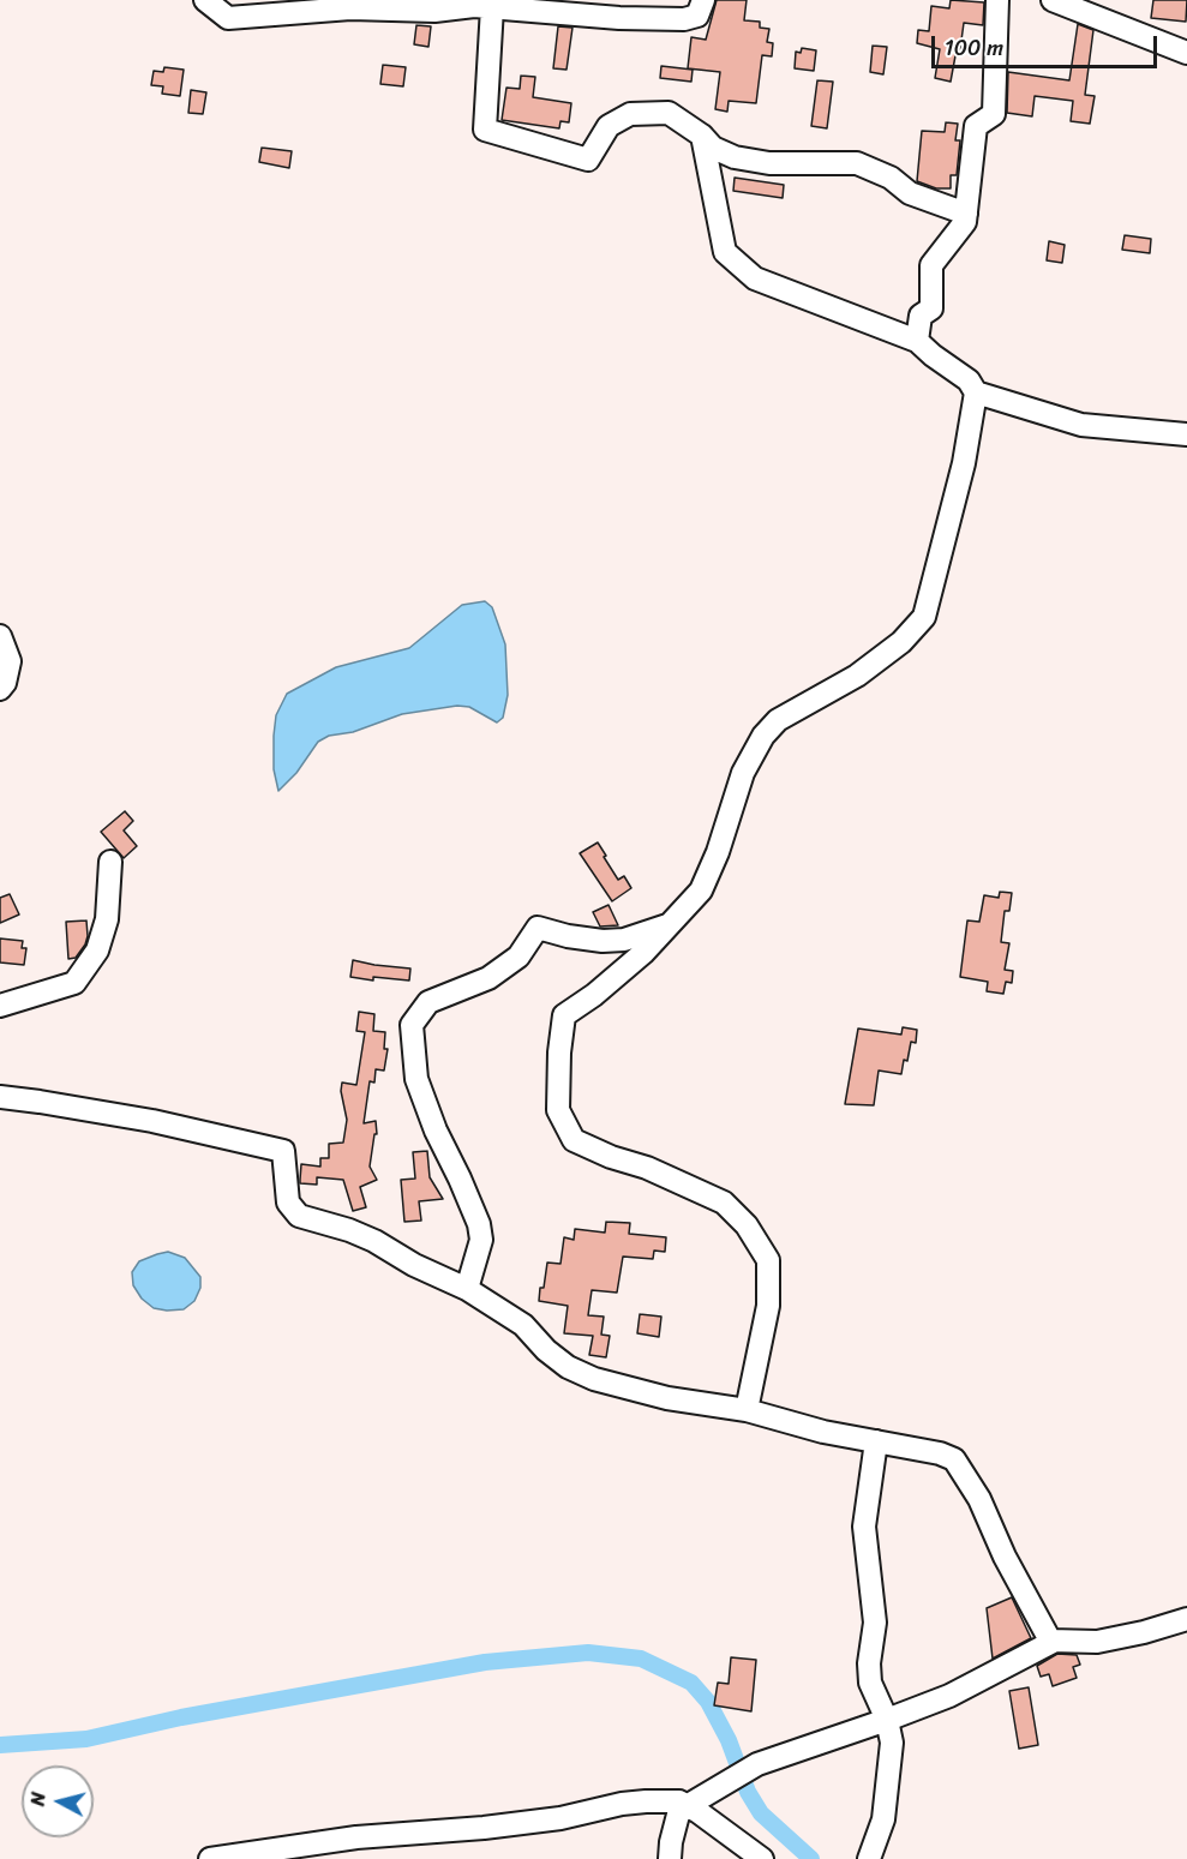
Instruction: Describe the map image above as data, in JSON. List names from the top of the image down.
{
  "scale_bar": "100 m",
  "north": "left"
}
